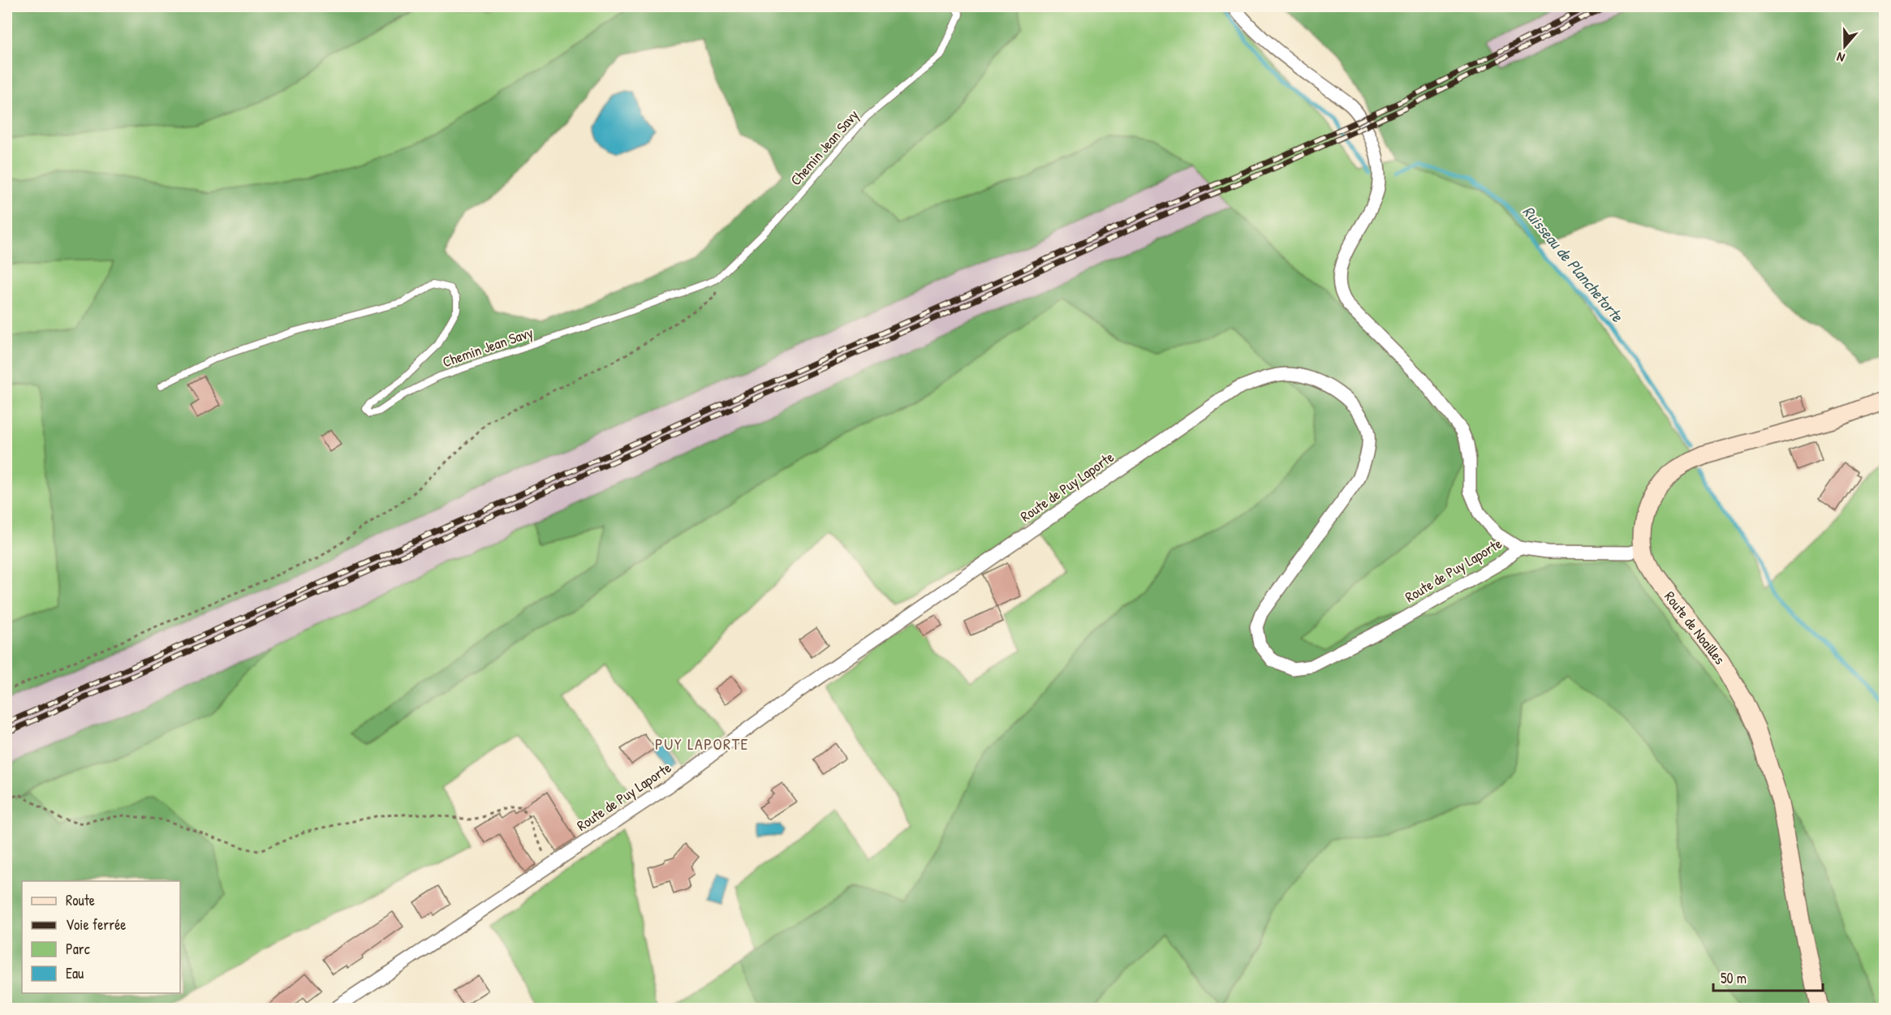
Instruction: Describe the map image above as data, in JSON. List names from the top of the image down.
{
  "streets": {
    "main road": ["Route de Noailles"],
    "street": ["Route de Puy Laporte"],
    "lane": ["Chemin Jean Savy"]
  },
  "districts": ["PUY LAPORTE"],
  "water": ["Ruisseau de Planchetorte"],
  "legend": [
    "Route",
    "Voie ferrée",
    "Parc",
    "Eau"
  ],
  "scale_bar": "50 m",
  "north": "bottom"
}
